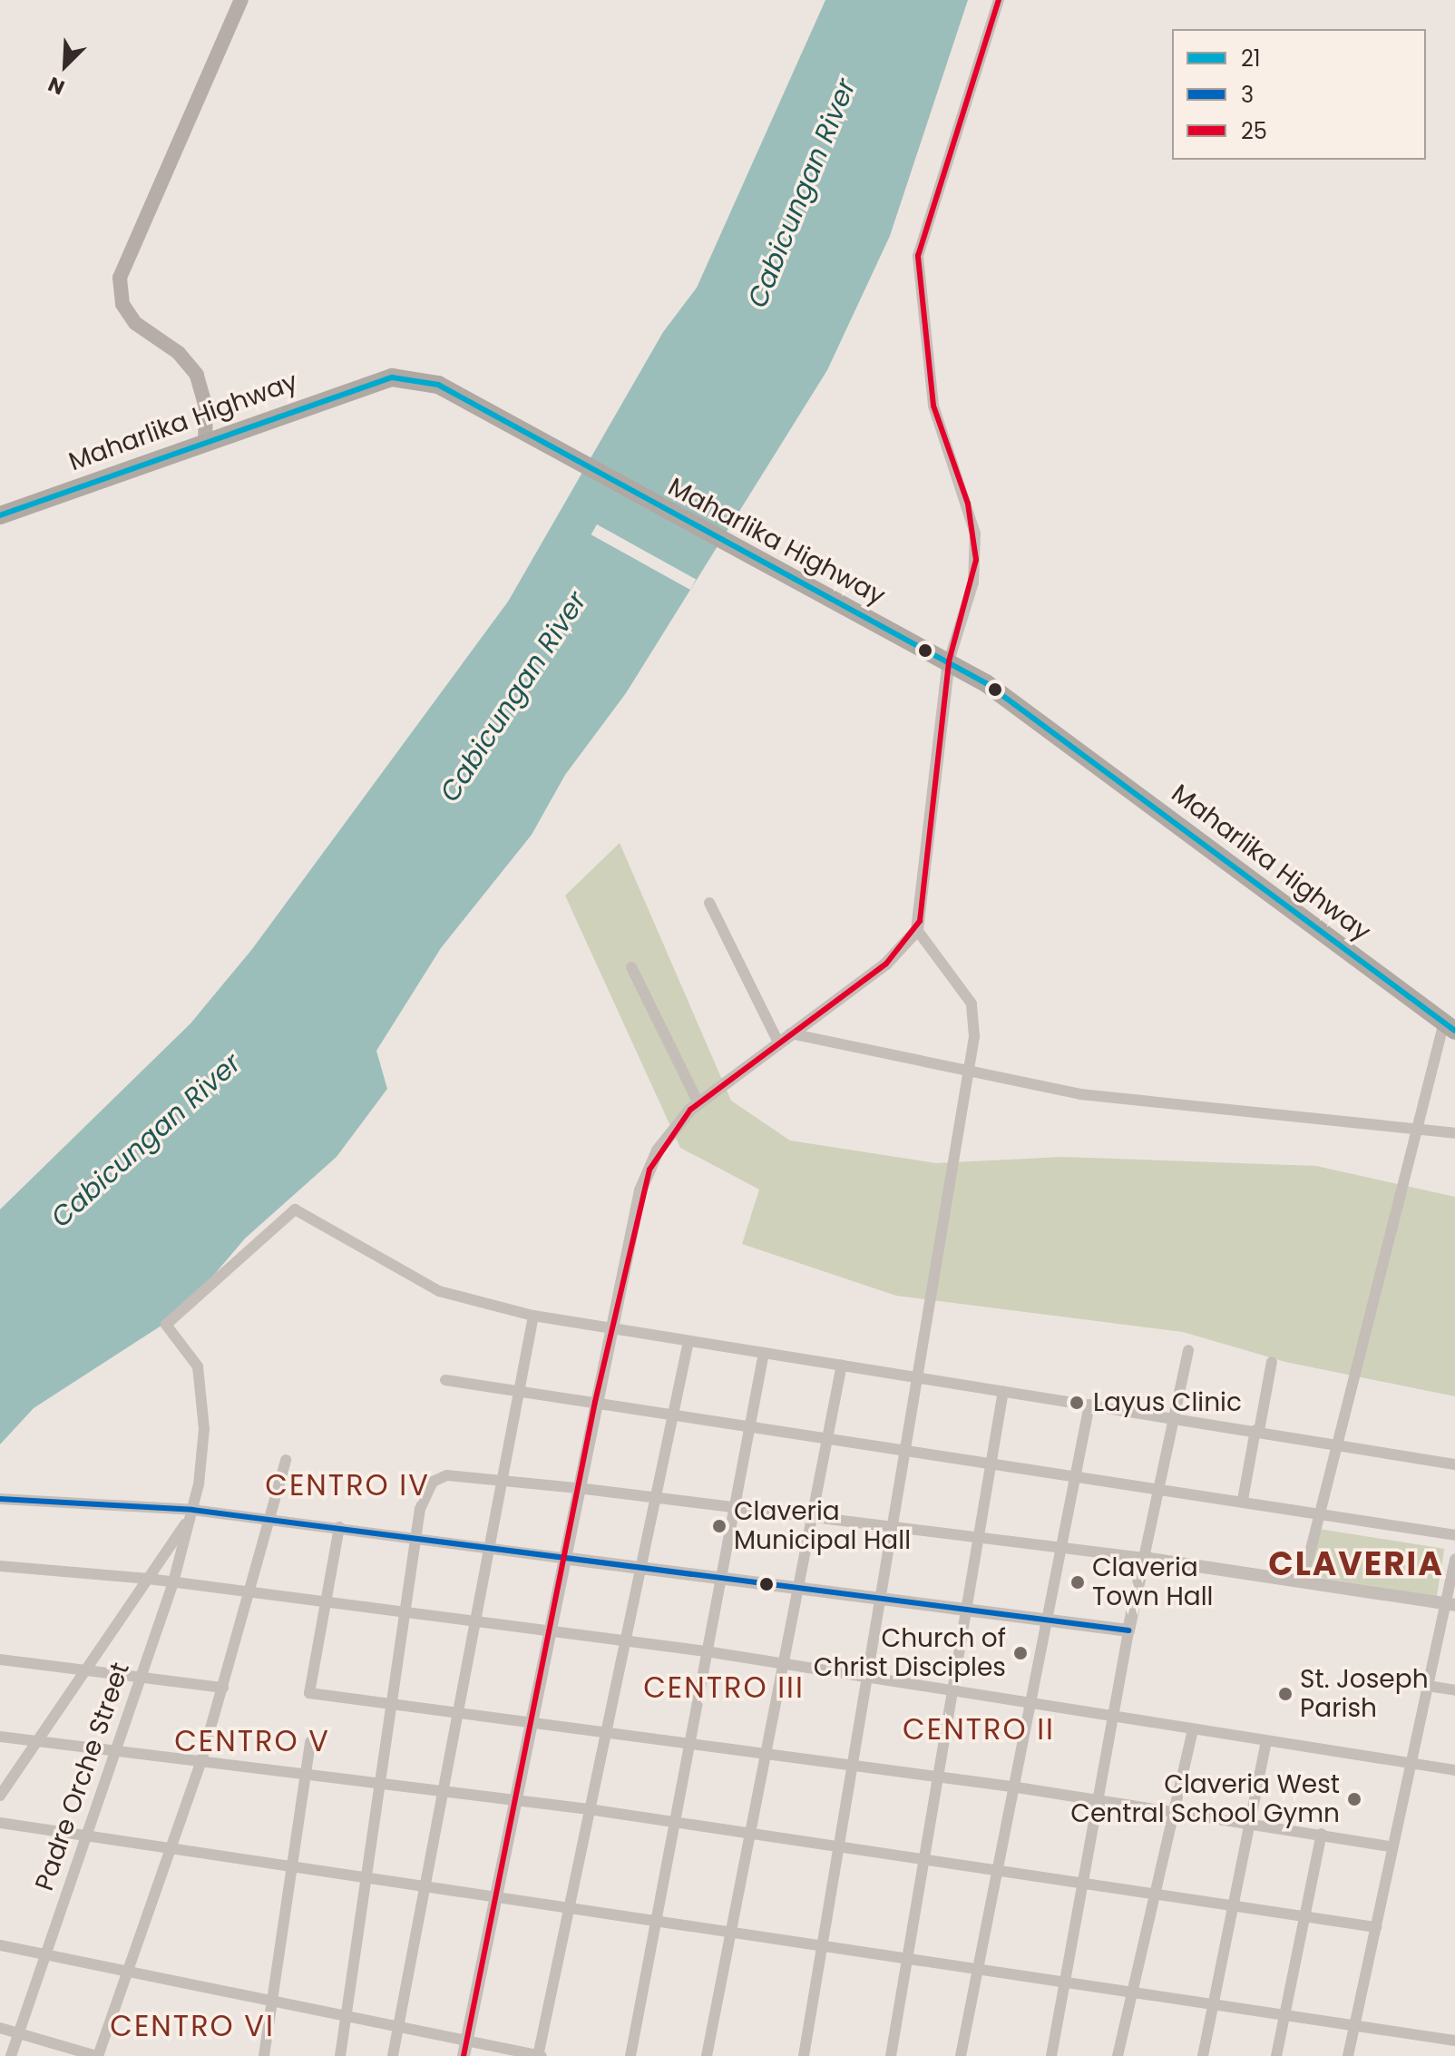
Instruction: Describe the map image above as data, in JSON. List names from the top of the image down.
{
  "streets": {
    "highway": ["Maharlika Highway"],
    "street": ["Padre Orche Street"]
  },
  "districts": [
    "CENTRO IV",
    "CLAVERIA",
    "CENTRO III",
    "CENTRO II",
    "CENTRO V",
    "CENTRO VI"
  ],
  "water": ["Cabicungan River"],
  "places": [
    "Layus Clinic",
    "Claveria Municipal Hall",
    "Claveria Town Hall",
    "Church of Christ Disciples",
    "St. Joseph Parish",
    "Claveria West Central School Gymn"
  ],
  "lines": ["transit line 25", "transit line 21", "transit line 3"],
  "legend": ["21", "3", "25"],
  "north": "bottom left"
}
